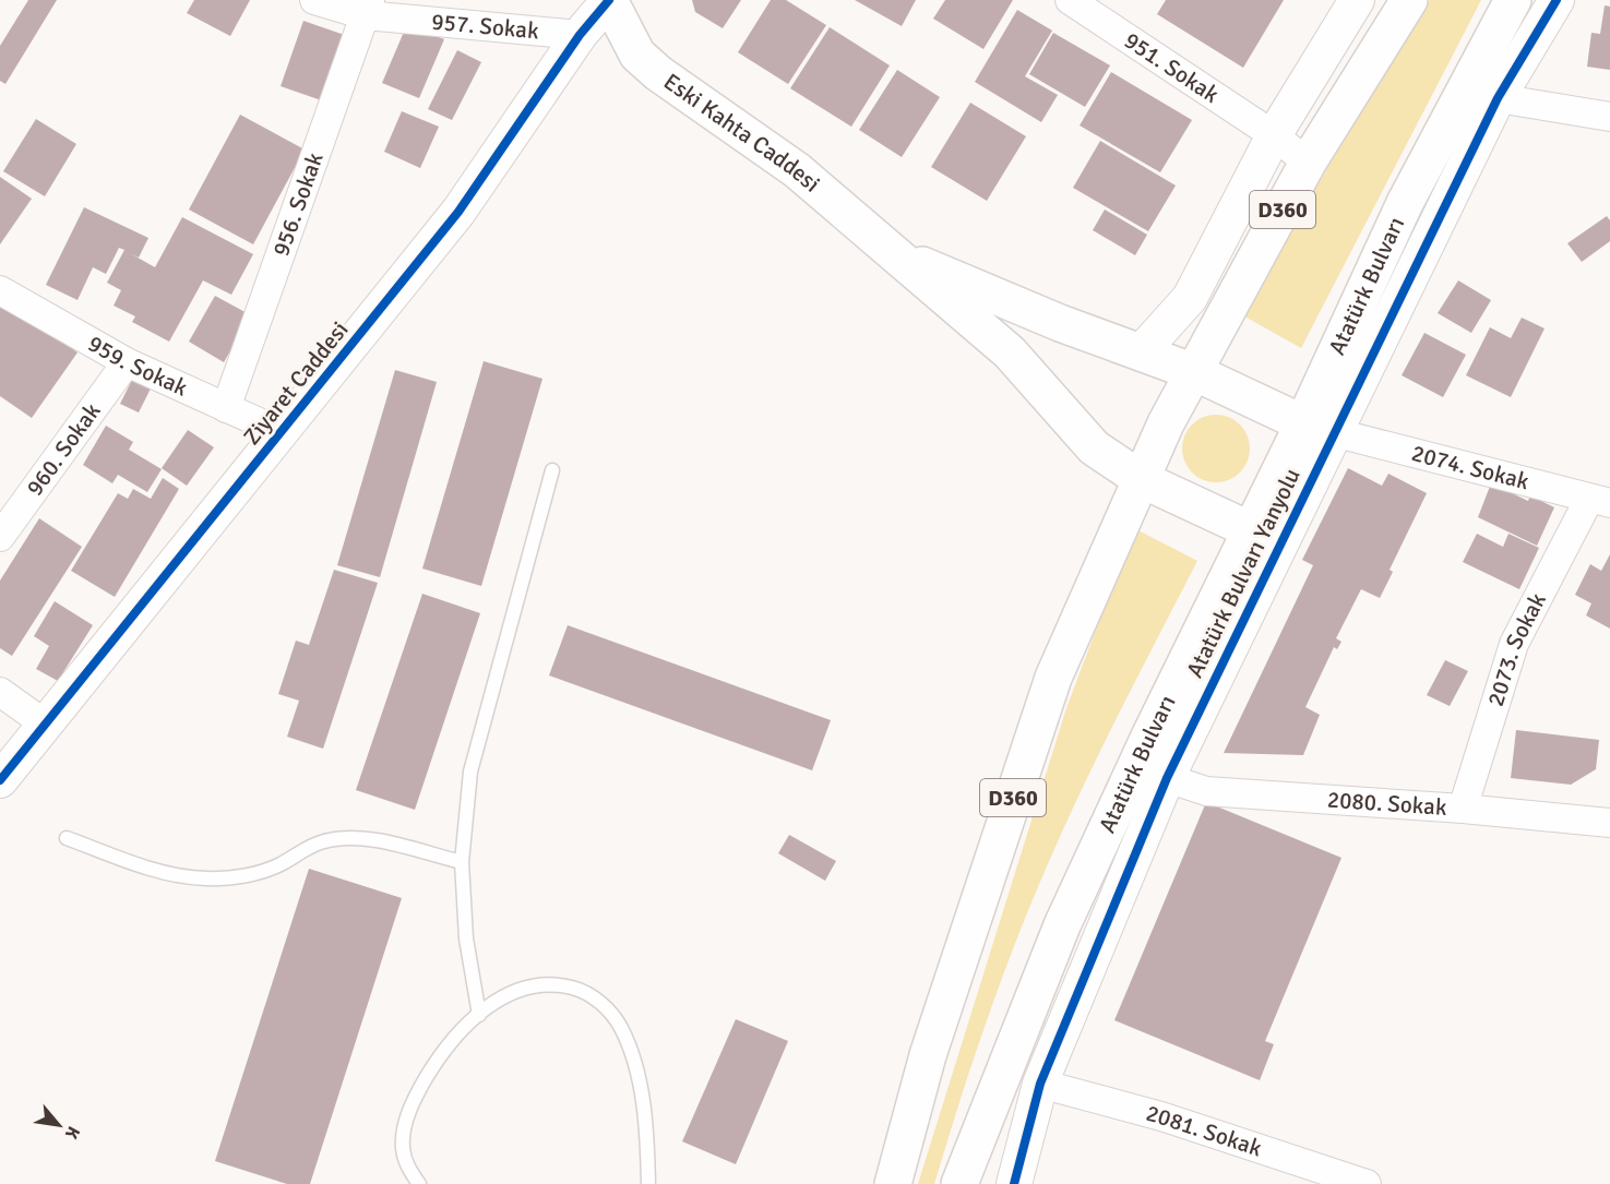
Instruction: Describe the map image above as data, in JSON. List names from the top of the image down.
{
  "streets": {
    "main road": ["Eski Kahta Caddesi", "D360", "Atatürk Bulvarı"],
    "street": [
      "957. Sokak",
      "951. Sokak",
      "956. Sokak",
      "959. Sokak",
      "Ziyaret Caddesi",
      "960. Sokak",
      "2074. Sokak",
      "Atatürk Bulvarı Yanyolu",
      "2073. Sokak",
      "2080. Sokak",
      "2081. Sokak"
    ]
  },
  "crossings": [
    ["957. Sokak", "956. Sokak"],
    ["957. Sokak", "Ziyaret Caddesi"],
    ["951. Sokak", "D360"],
    ["Eski Kahta Caddesi", "D360"],
    ["Eski Kahta Caddesi", "Atatürk Bulvarı"],
    ["Eski Kahta Caddesi", "Ziyaret Caddesi"],
    ["956. Sokak", "959. Sokak"],
    ["Atatürk Bulvarı", "2074. Sokak"],
    ["Atatürk Bulvarı", "Atatürk Bulvarı Yanyolu"],
    ["959. Sokak", "Ziyaret Caddesi"],
    ["959. Sokak", "960. Sokak"],
    ["2074. Sokak", "Atatürk Bulvarı Yanyolu"],
    ["2074. Sokak", "2073. Sokak"],
    ["Atatürk Bulvarı Yanyolu", "2080. Sokak"],
    ["Atatürk Bulvarı Yanyolu", "2081. Sokak"],
    ["2073. Sokak", "2080. Sokak"]
  ],
  "north": "bottom right"
}
